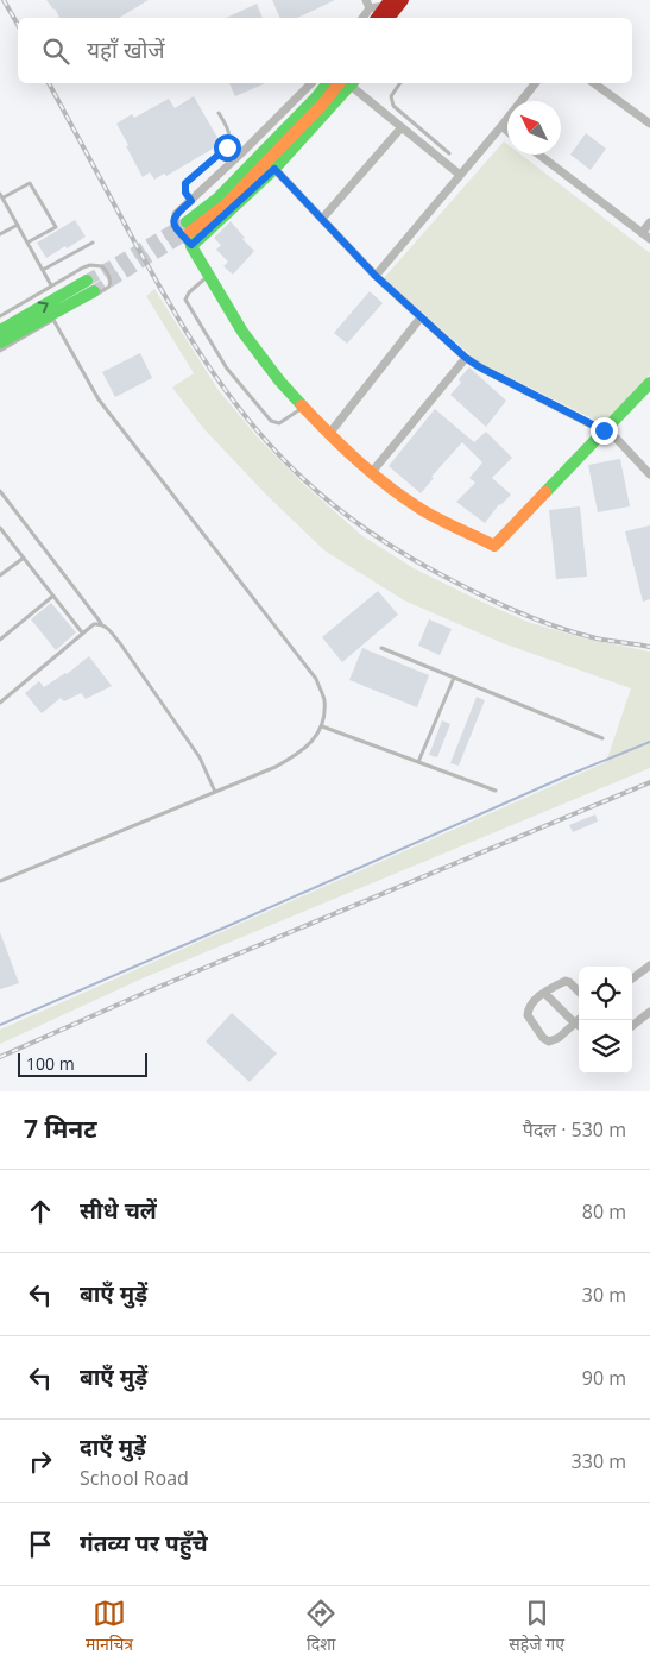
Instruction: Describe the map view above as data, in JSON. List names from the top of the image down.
{
  "scale_bar": "100 m",
  "north": "top left",
  "page": {
    "search": "यहाँ खोजें",
    "scale": "100 m",
    "heading": ["7 मिनट", "पैदल · 530 m"],
    "list": [
      ["सीधे चलें", "80 m"],
      ["बाएँ मुड़ें", "30 m"],
      ["बाएँ मुड़ें", "90 m"],
      ["दाएँ मुड़ें", "School Road", "330 m"],
      "गंतव्य पर पहुँचे"
    ],
    "nav": ["मानचित्र", "दिशा", "सहेजे गए"]
  }
}
